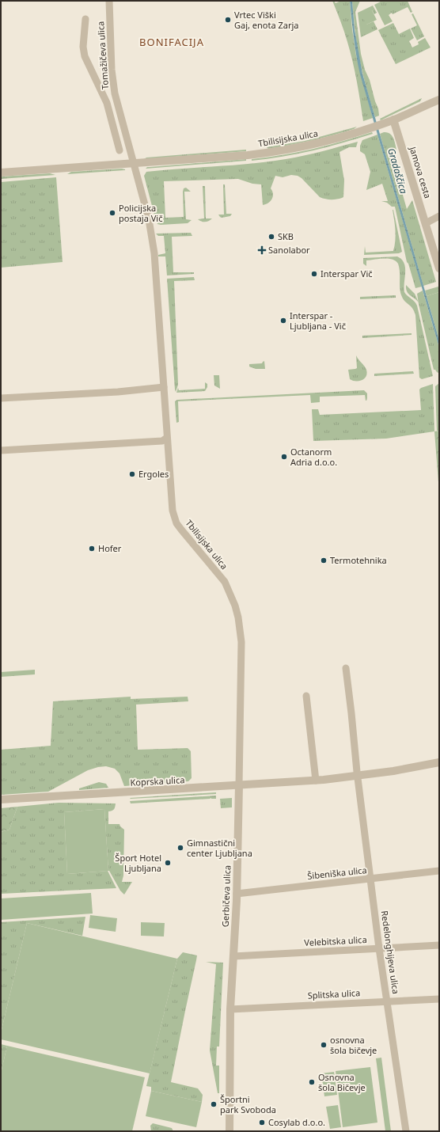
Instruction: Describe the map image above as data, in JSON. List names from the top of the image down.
{
  "streets": {
    "street": [
      "Tomažičeva ulica",
      "Tbilisijska ulica",
      "Jamova cesta",
      "Koprska ulica",
      "Šibeniška ulica",
      "Gerbičeva ulica",
      "Velebitska ulica",
      "Redelonghijeva ulica",
      "Splitska ulica"
    ]
  },
  "crossings": [
    ["Tomažičeva ulica", "Tbilisijska ulica"],
    ["Tbilisijska ulica", "Jamova cesta"],
    ["Tbilisijska ulica", "Gerbičeva ulica"],
    ["Koprska ulica", "Gerbičeva ulica"],
    ["Koprska ulica", "Redelonghijeva ulica"],
    ["Šibeniška ulica", "Gerbičeva ulica"],
    ["Šibeniška ulica", "Redelonghijeva ulica"],
    ["Gerbičeva ulica", "Velebitska ulica"],
    ["Gerbičeva ulica", "Splitska ulica"],
    ["Velebitska ulica", "Redelonghijeva ulica"],
    ["Redelonghijeva ulica", "Splitska ulica"]
  ],
  "districts": ["BONIFACIJA"],
  "water": ["Gradaščica"],
  "places": {
    "other": [
      "Vrtec Viški Gaj, enota Zarja",
      "Policijska postaja Vič",
      "SKB",
      "Interspar Vič",
      "Interspar - Ljubljana - Vič",
      "Octanorm Adria d.o.o.",
      "Ergoles",
      "Hofer",
      "Termotehnika",
      "Gimnastični center Ljubljana",
      "Šport Hotel Ljubljana",
      "osnovna šola bičevje",
      "Osnovna šola Bičevje",
      "Športni park Svoboda",
      "Cosylab d.o.o."
    ],
    "health": ["Sanolabor"]
  }
}
